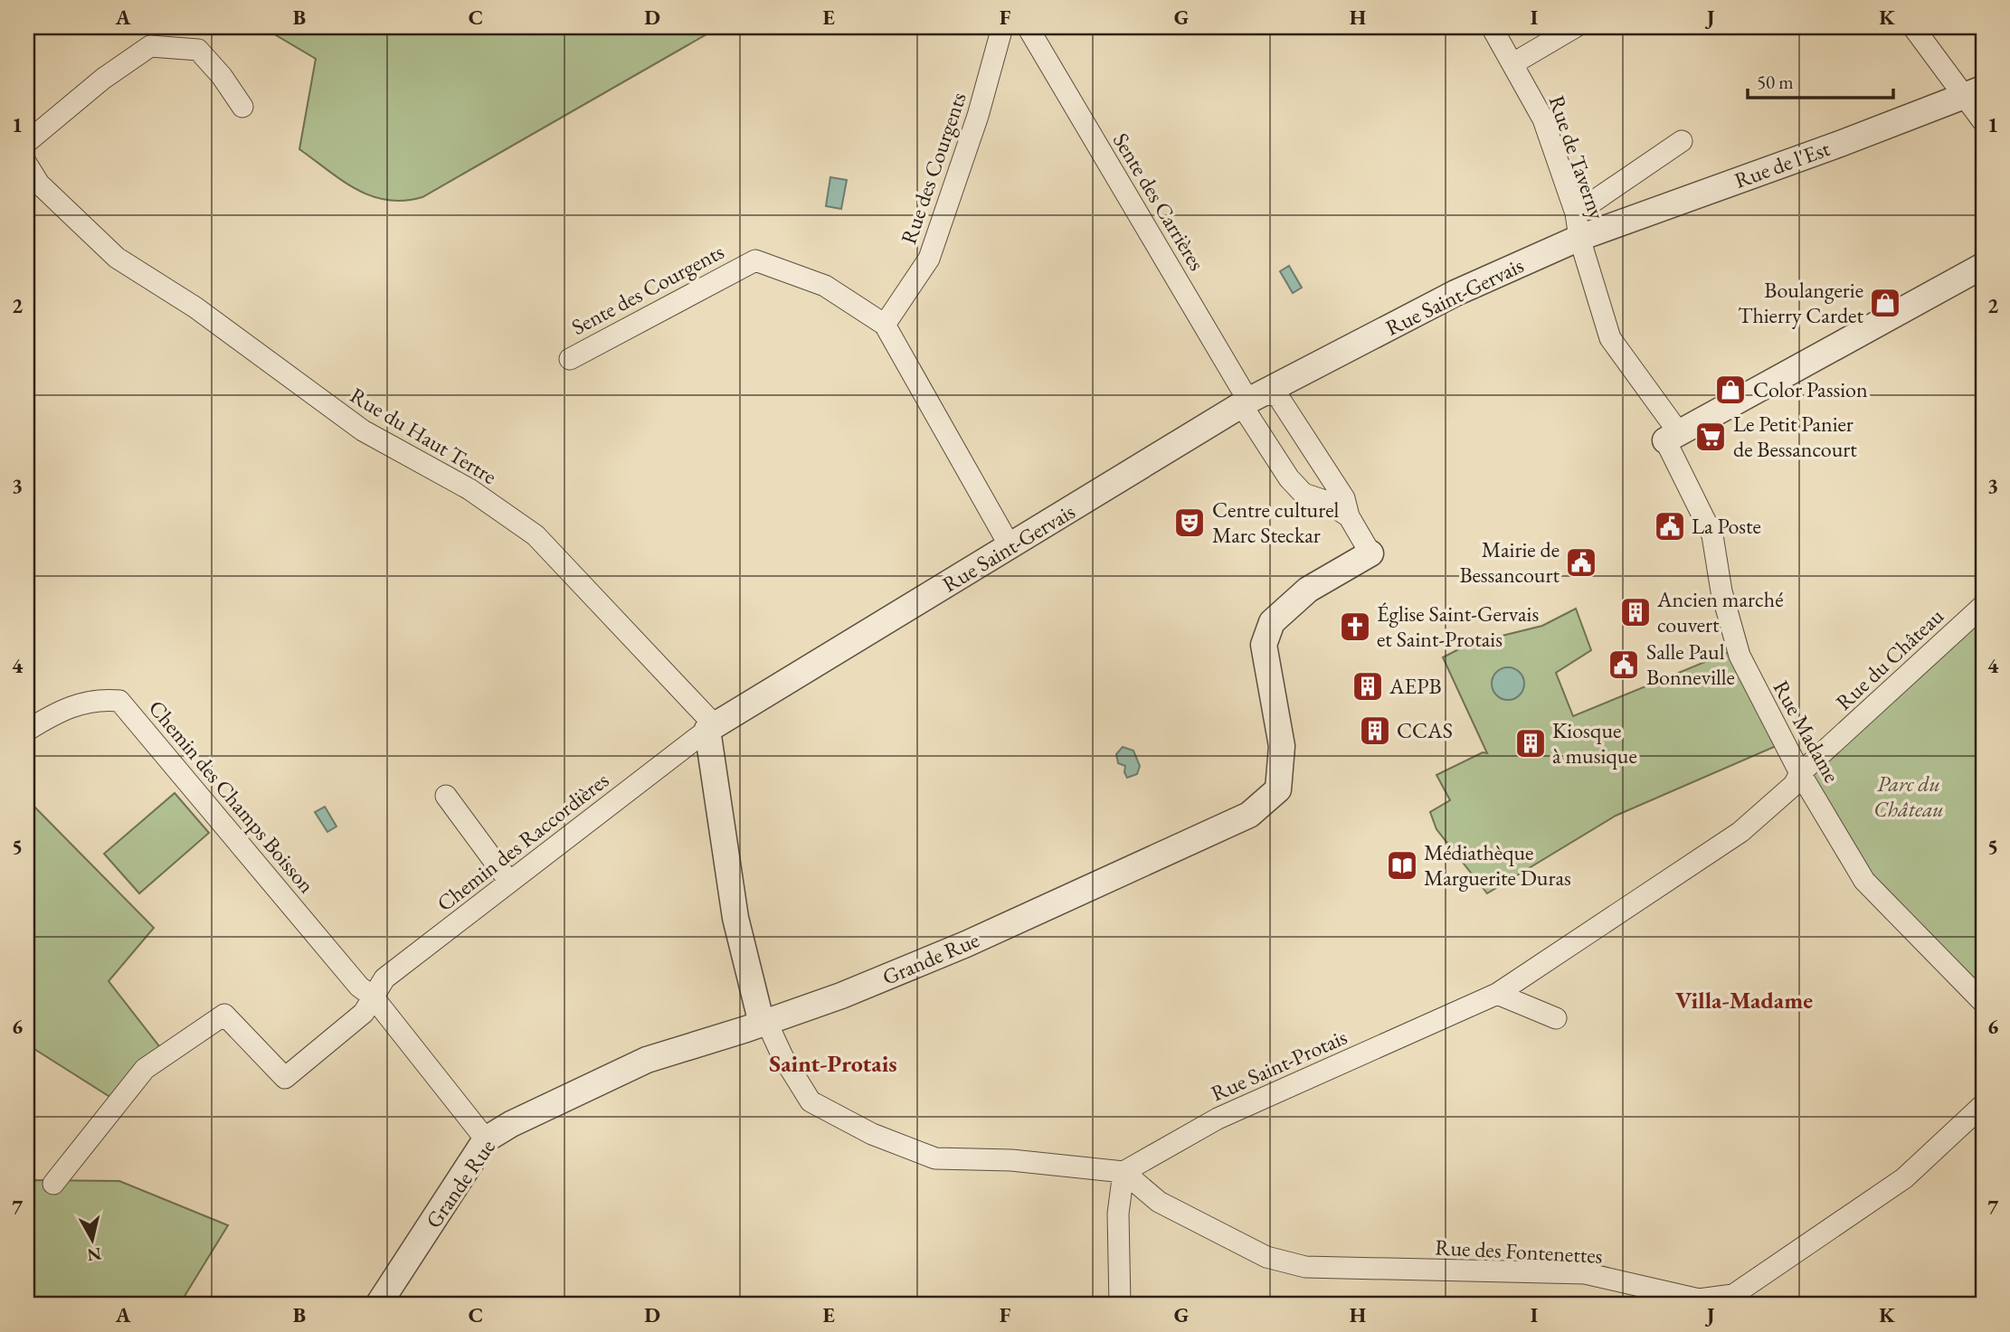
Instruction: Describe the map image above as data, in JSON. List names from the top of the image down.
{
  "streets": {
    "street": [
      "Rue de Taverny",
      "Rue de l'Est",
      "Rue des Courgents",
      "Sente des Carrières",
      "Sente des Courgents",
      "Rue Saint-Gervais",
      "Rue du Haut Tertre",
      "Rue du Château",
      "Rue Madame",
      "Chemin des Champs Boisson",
      "Chemin des Raccordières",
      "Grande Rue",
      "Rue Saint-Protais",
      "Rue des Fontenettes"
    ]
  },
  "crossings": [
    ["Rue de Taverny", "Rue de l'Est"],
    ["Rue de Taverny", "Rue Saint-Gervais"],
    ["Rue de Taverny", "Rue Madame"],
    ["Rue de l'Est", "Rue Saint-Gervais"],
    ["Rue des Courgents", "Sente des Courgents"],
    ["Sente des Carrières", "Rue Saint-Gervais"],
    ["Rue Saint-Gervais", "Rue du Haut Tertre"],
    ["Rue Saint-Gervais", "Chemin des Raccordières"],
    ["Rue du Haut Tertre", "Chemin des Raccordières"],
    ["Rue du Château", "Rue Madame"],
    ["Rue du Château", "Rue Saint-Protais"],
    ["Rue Madame", "Rue Saint-Protais"],
    ["Chemin des Champs Boisson", "Chemin des Raccordières"],
    ["Chemin des Champs Boisson", "Grande Rue"],
    ["Rue Saint-Protais", "Rue des Fontenettes"]
  ],
  "districts": ["Villa-Madame", "Saint-Protais"],
  "parks": ["Parc du Château"],
  "places": {
    "shop": ["Boulangerie Thierry Cardet", "Color Passion"],
    "supermarket": ["Le Petit Panier de Bessancourt"],
    "theatre": ["Centre culturel Marc Steckar"],
    "public building": ["La Poste", "Mairie de Bessancourt", "Salle Paul Bonneville"],
    "building": [
      "Ancien marché couvert",
      "AEPB",
      "CCAS",
      "Kiosque à musique"
    ],
    "church": ["Église Saint-Gervais et Saint-Protais"],
    "library": ["Médiathèque Marguerite Duras"]
  },
  "scale_bar": "50 m",
  "north": "bottom",
  "grid": {
    "columns": [
      "A",
      "B",
      "C",
      "D",
      "E",
      "F",
      "G",
      "H",
      "I",
      "J",
      "K"
    ],
    "rows": [
      "1",
      "2",
      "3",
      "4",
      "5",
      "6",
      "7"
    ]
  }
}
